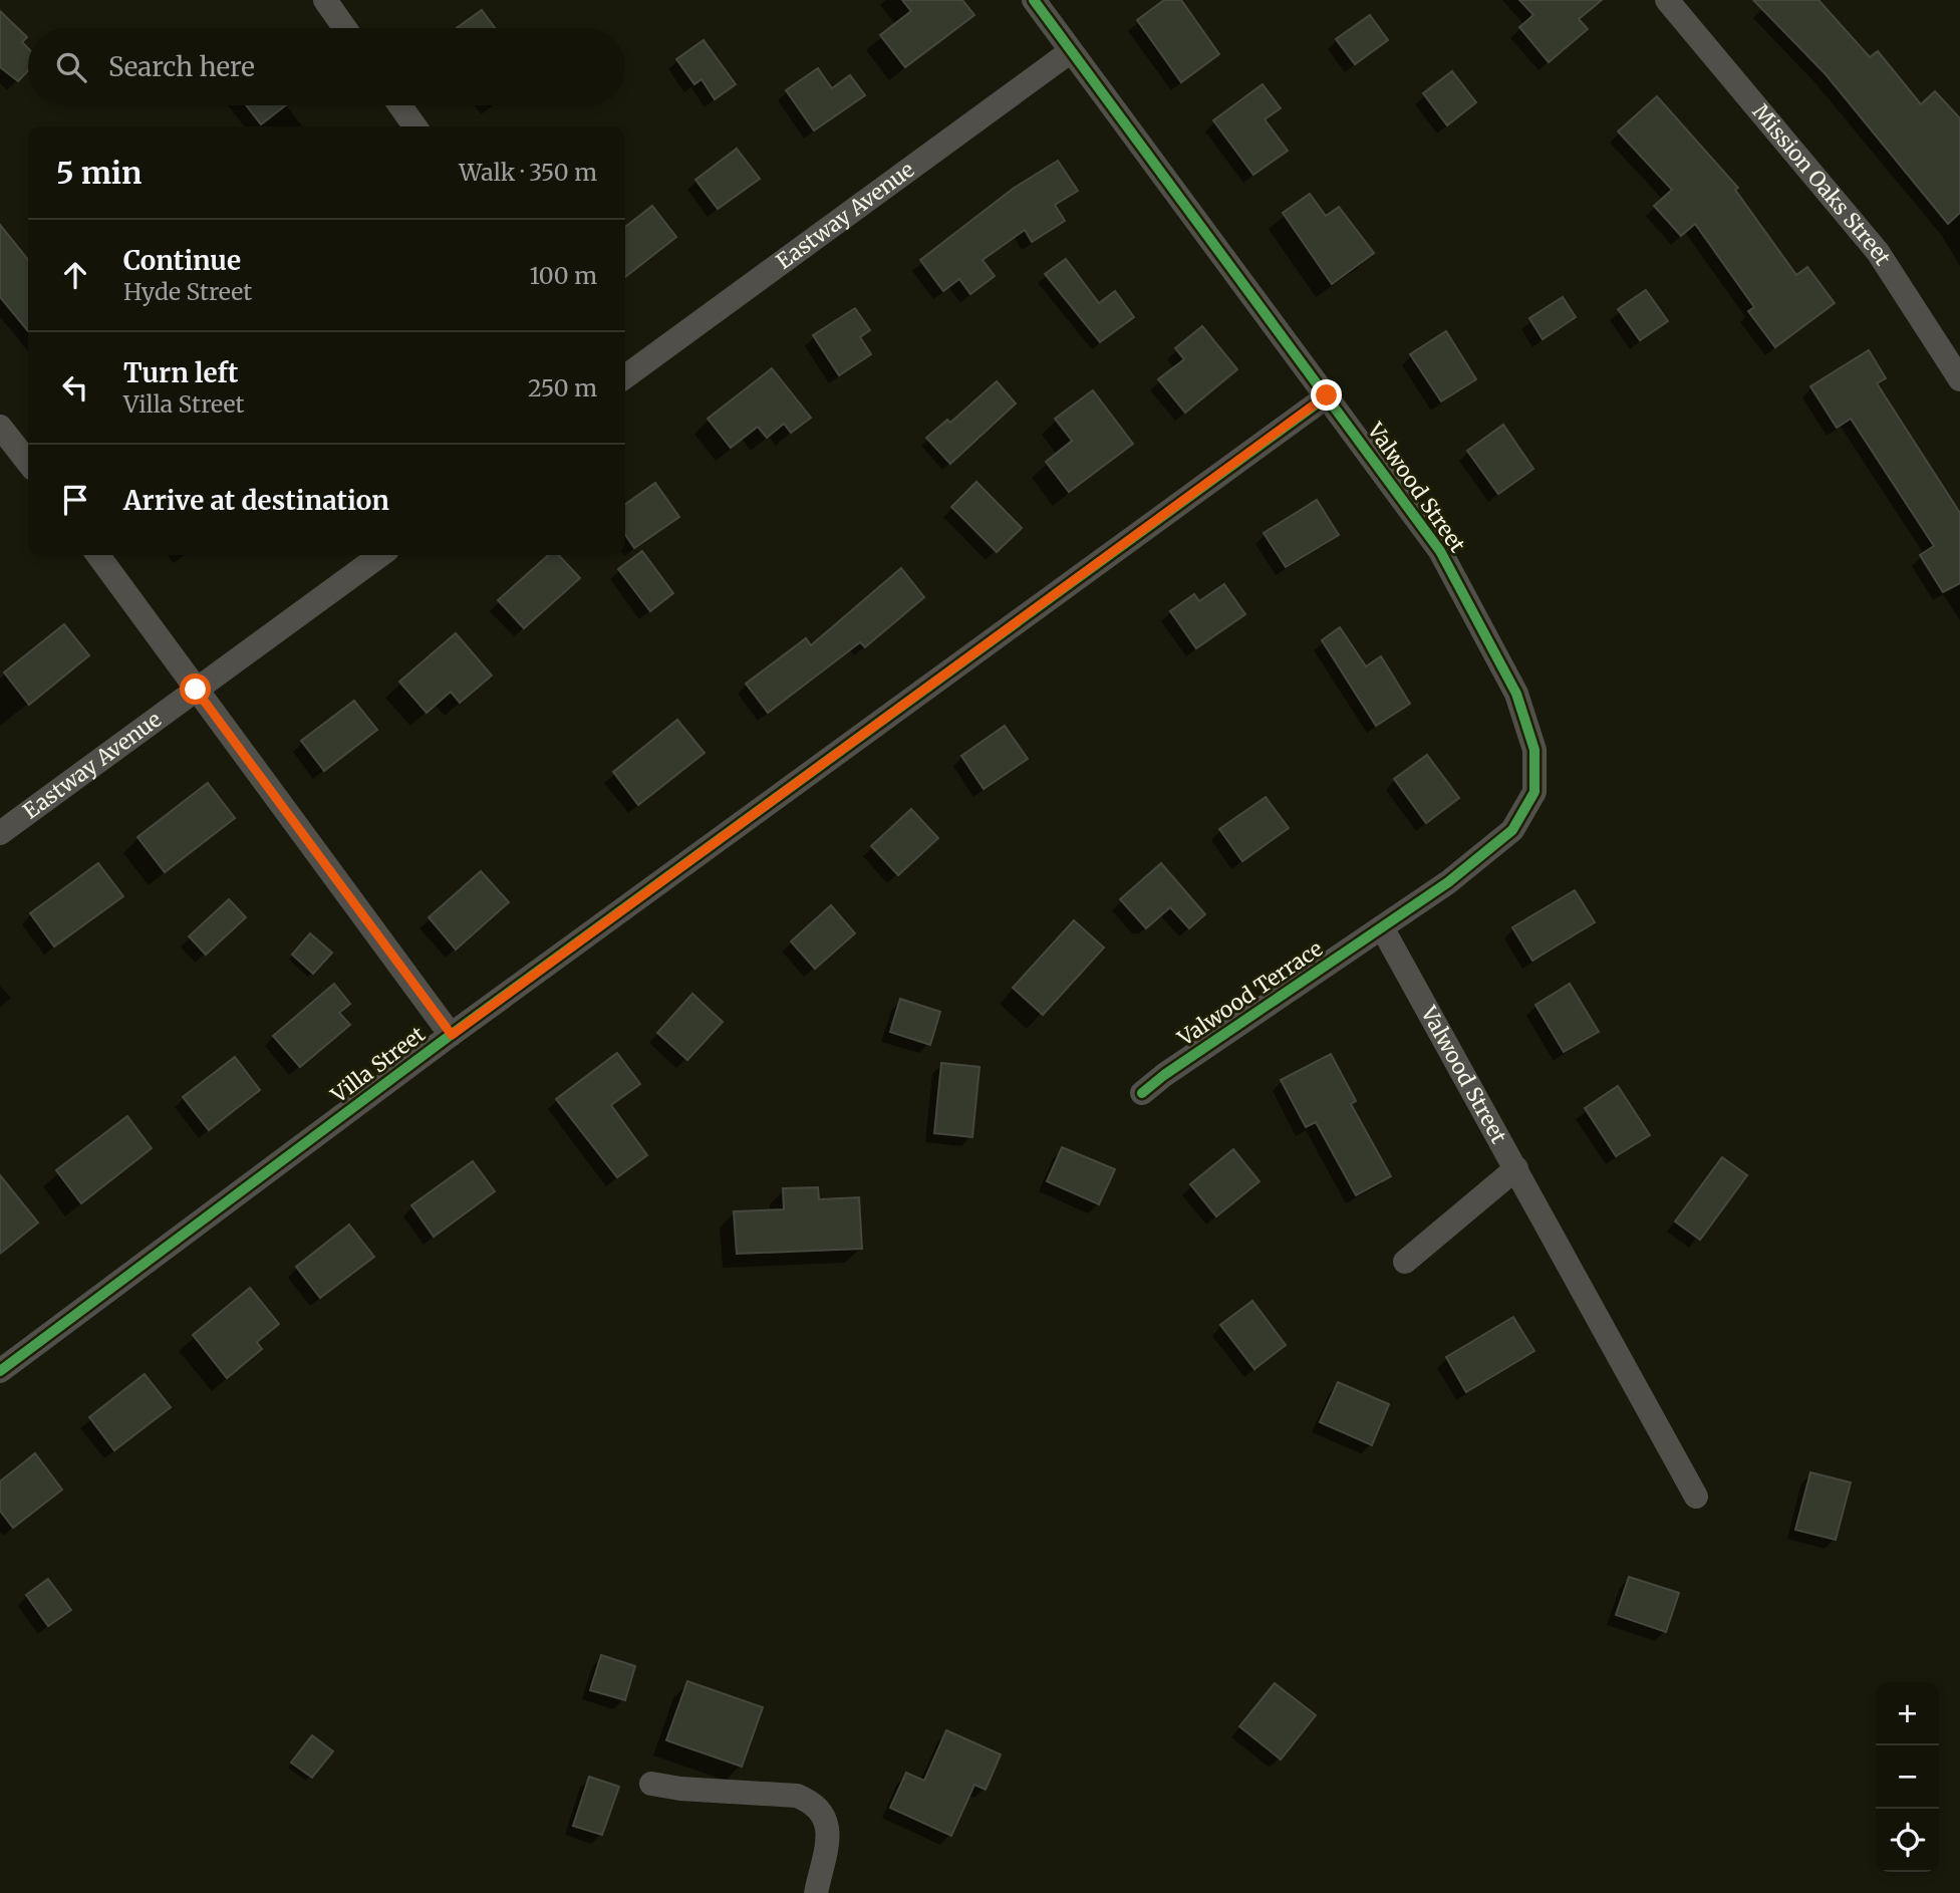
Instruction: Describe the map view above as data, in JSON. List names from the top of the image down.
{
  "streets": {
    "street": [
      "Mission Oaks Street",
      "Eastway Avenue",
      "Valwood Street",
      "Valwood Terrace",
      "Villa Street"
    ]
  },
  "crossings": [
    ["Eastway Avenue", "Valwood Street"],
    ["Valwood Street", "Valwood Terrace"],
    ["Valwood Street", "Villa Street"]
  ],
  "page": {
    "search": "Search here",
    "heading": ["5 min", "Walk · 350 m"],
    "list": [
      ["Continue", "Hyde Street", "100 m"],
      ["Turn left", "Villa Street", "250 m"],
      "Arrive at destination"
    ],
    "map_buttons": ["+", "−"]
  }
}
